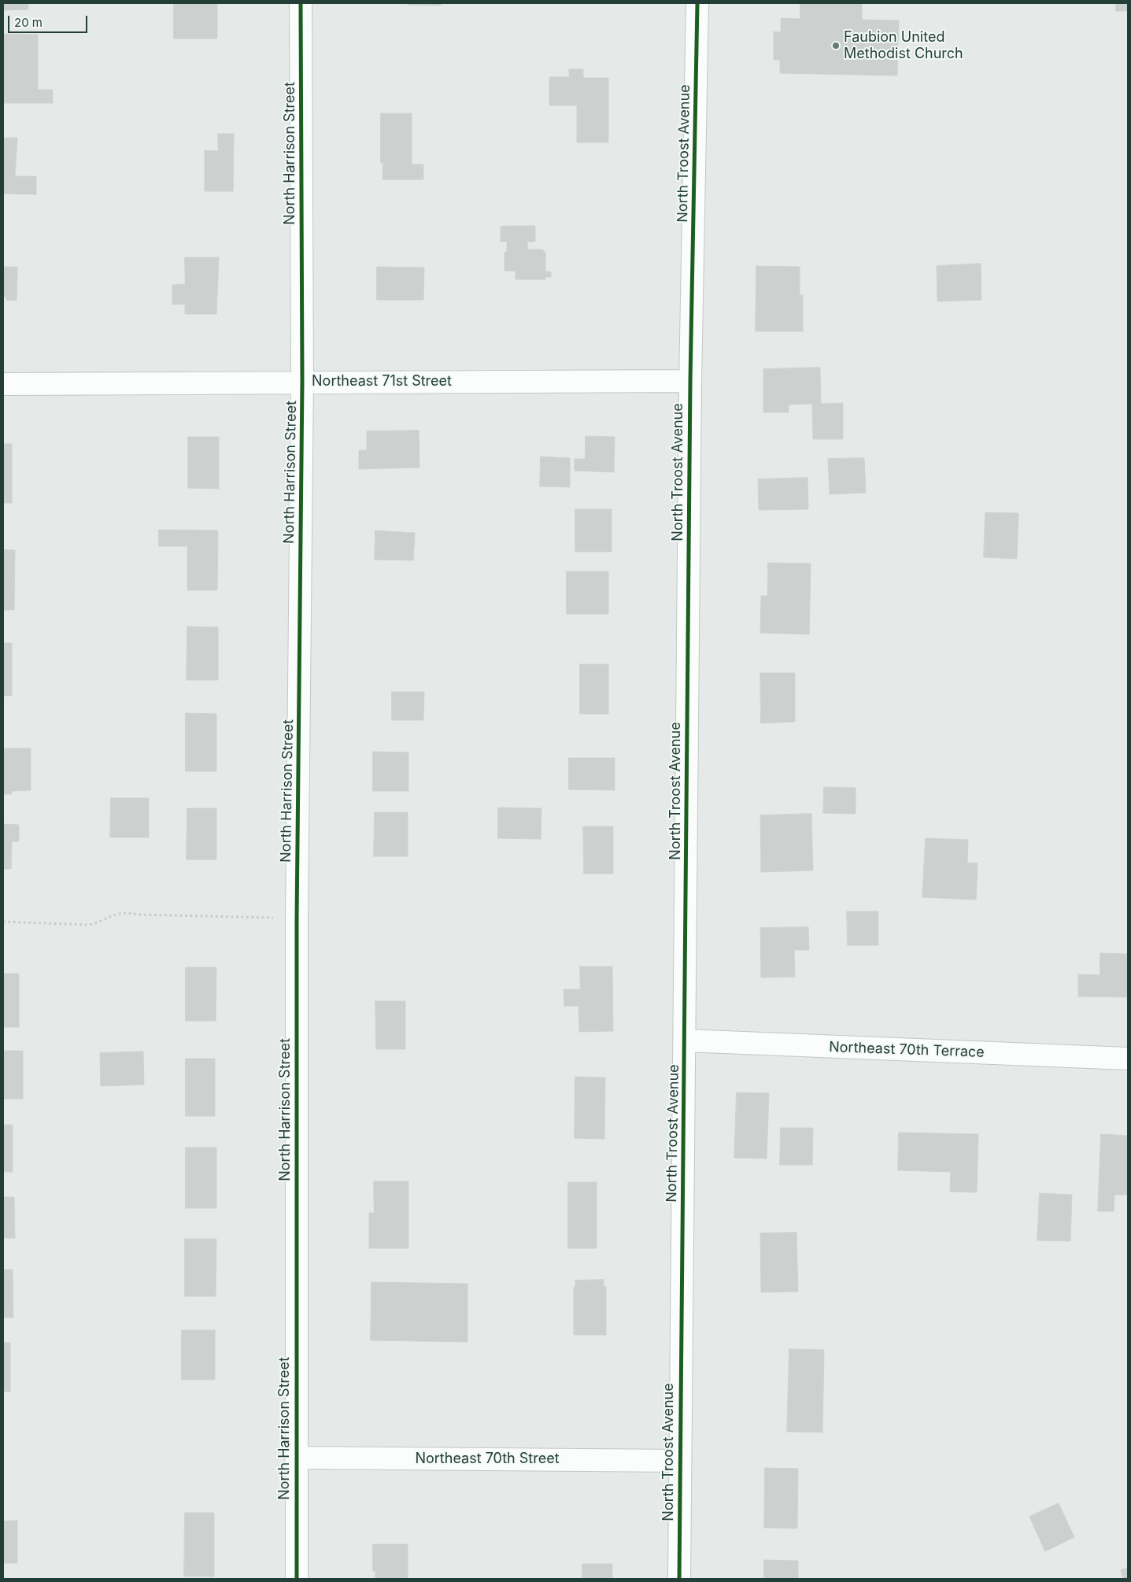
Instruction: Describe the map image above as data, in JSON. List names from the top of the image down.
{
  "streets": {
    "street": [
      "North Harrison Street",
      "North Troost Avenue",
      "Northeast 71st Street",
      "Northeast 70th Terrace",
      "Northeast 70th Street"
    ]
  },
  "crossings": [
    ["North Harrison Street", "Northeast 71st Street"],
    ["North Harrison Street", "Northeast 70th Street"],
    ["North Troost Avenue", "Northeast 71st Street"],
    ["North Troost Avenue", "Northeast 70th Terrace"],
    ["North Troost Avenue", "Northeast 70th Street"]
  ],
  "places": ["Faubion United Methodist Church"],
  "scale_bar": "20 m"
}
